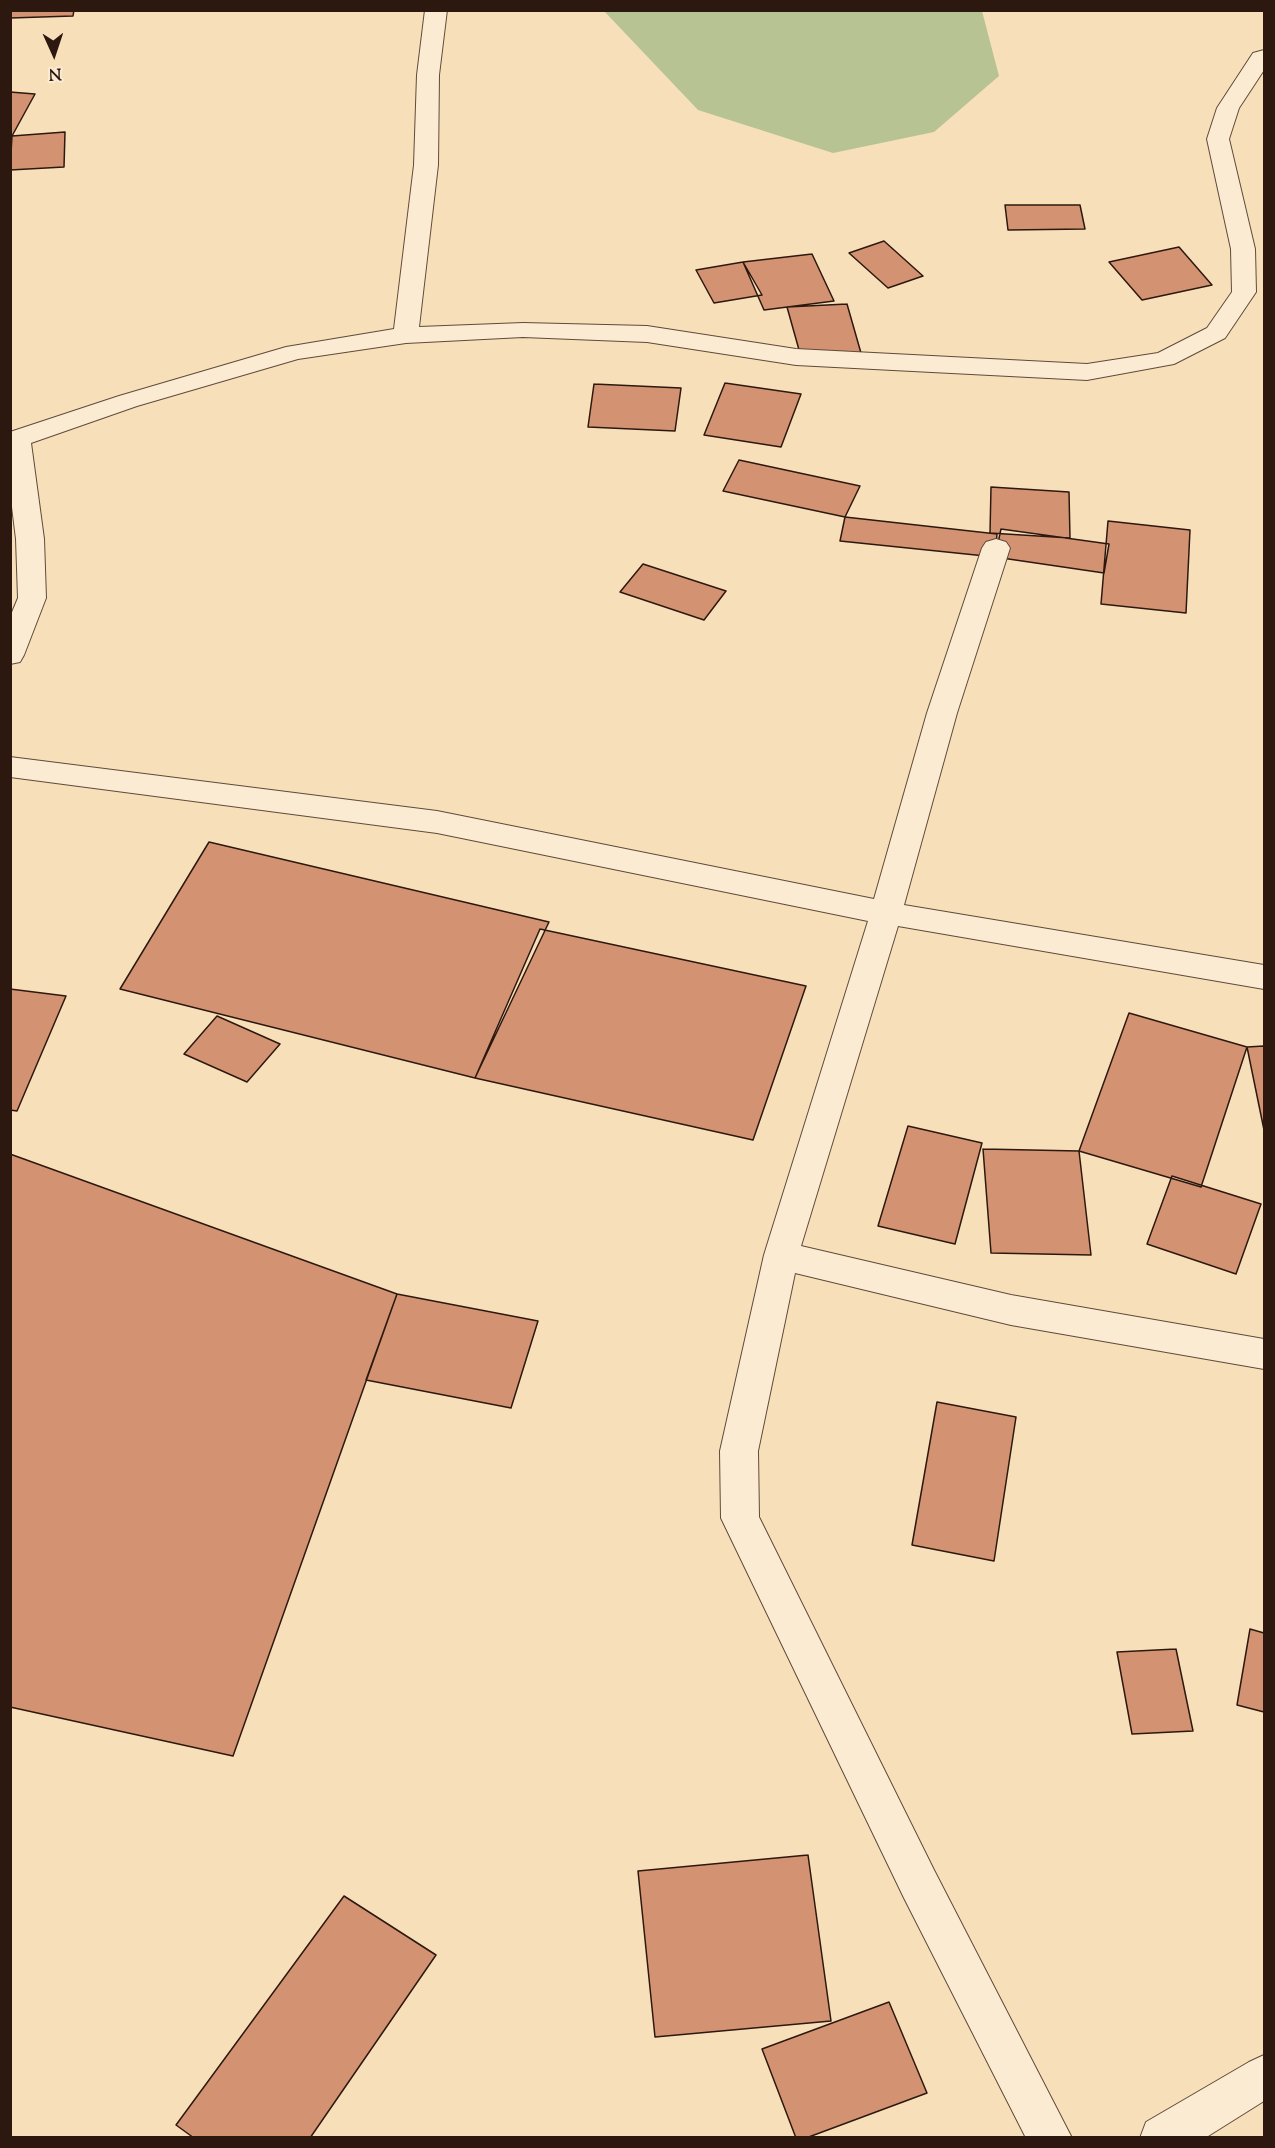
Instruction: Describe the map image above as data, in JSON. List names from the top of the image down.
{
  "north": "bottom"
}
